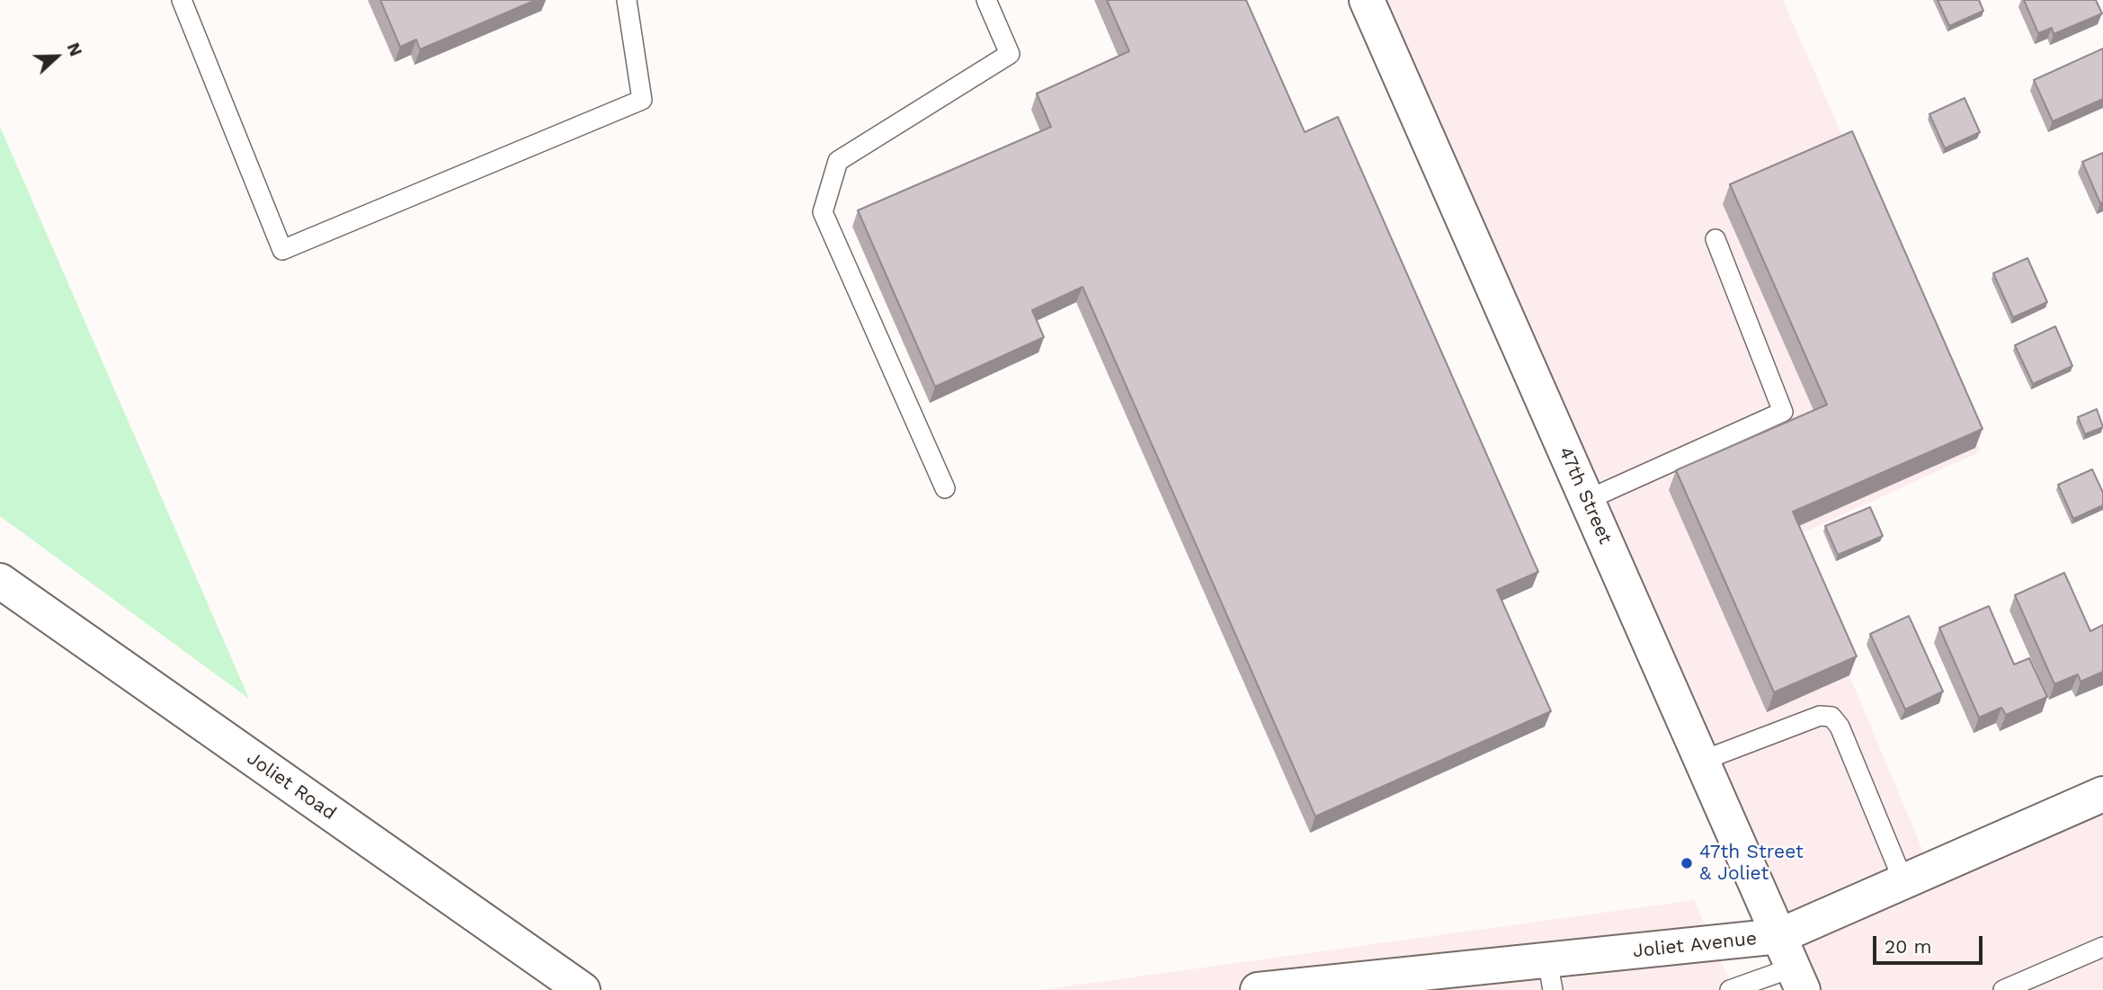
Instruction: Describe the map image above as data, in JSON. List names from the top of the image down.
{
  "streets": {
    "main road": ["47th Street", "Joliet Road", "Joliet Avenue"]
  },
  "crossings": [
    ["47th Street", "Joliet Avenue"]
  ],
  "places": ["47th Street & Joliet"],
  "scale_bar": "20 m",
  "north": "right"
}
